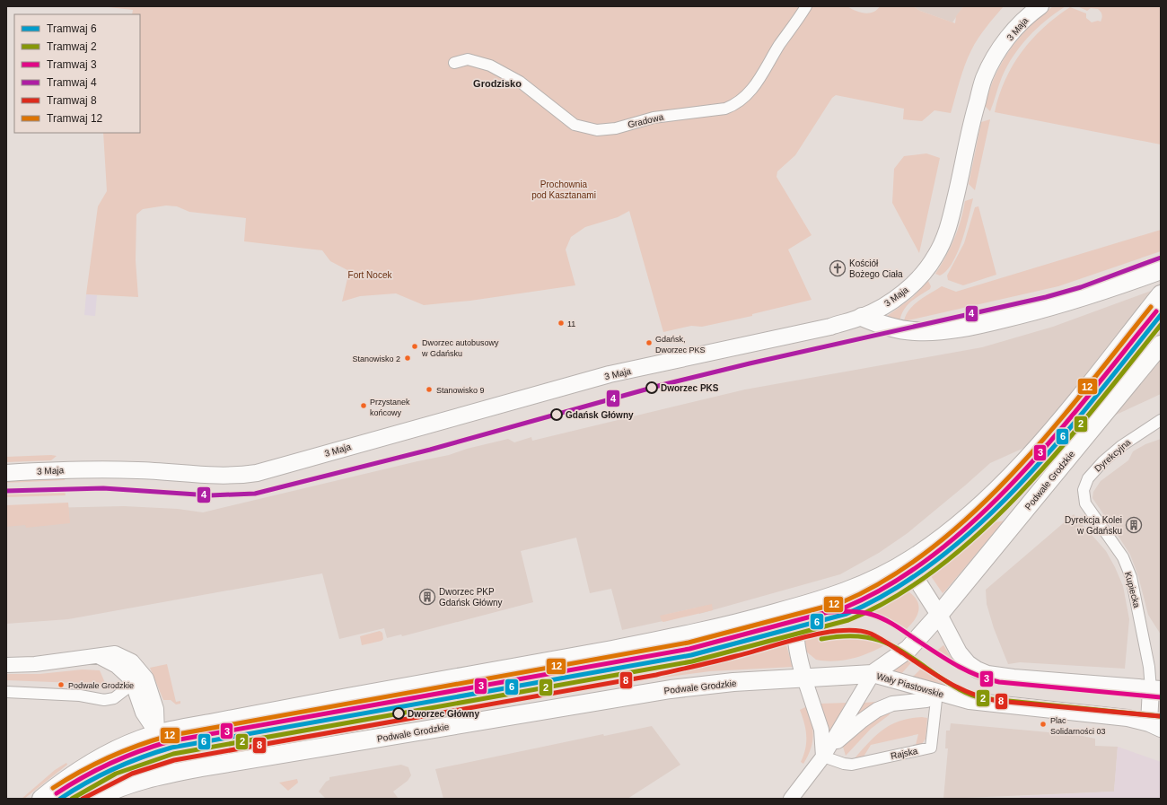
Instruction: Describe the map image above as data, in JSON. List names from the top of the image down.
{
  "streets": {
    "main road": ["3 Maja", "Podwale Grodzkie", "Wały Piastowskie"],
    "street": [
      "Gradowa",
      "Dyrekcyjna",
      "Kupiecka",
      "Rajska"
    ]
  },
  "crossings": [
    ["Dyrekcyjna", "Kupiecka"],
    ["Podwale Grodzkie", "Wały Piastowskie"],
    ["Wały Piastowskie", "Rajska"]
  ],
  "districts": ["Grodzisko"],
  "parks": ["Prochownia pod Kasztanami", "Fort Nocek"],
  "places": {
    "church": ["Kościół Bożego Ciała"],
    "other": [
      "11",
      "Gdańsk, Dworzec PKS",
      "Dworzec autobusowy w Gdańsku",
      "Stanowisko 2",
      "Dworzec PKS",
      "Stanowisko 9",
      "Przystanek końcowy",
      "Gdańsk Główny",
      "Podwale Grodzkie",
      "Dworzec Główny",
      "Plac Solidarności 03"
    ],
    "building": ["Dyrekcja Kolei w Gdańsku", "Dworzec PKP Gdańsk Główny"]
  },
  "lines": [
    "tram line 4",
    "tram line 12",
    "tram line 3",
    "tram line 6",
    "tram line 2",
    "tram line 8"
  ],
  "legend": [
    "Tramwaj 6",
    "Tramwaj 2",
    "Tramwaj 3",
    "Tramwaj 4",
    "Tramwaj 8",
    "Tramwaj 12"
  ]
}
